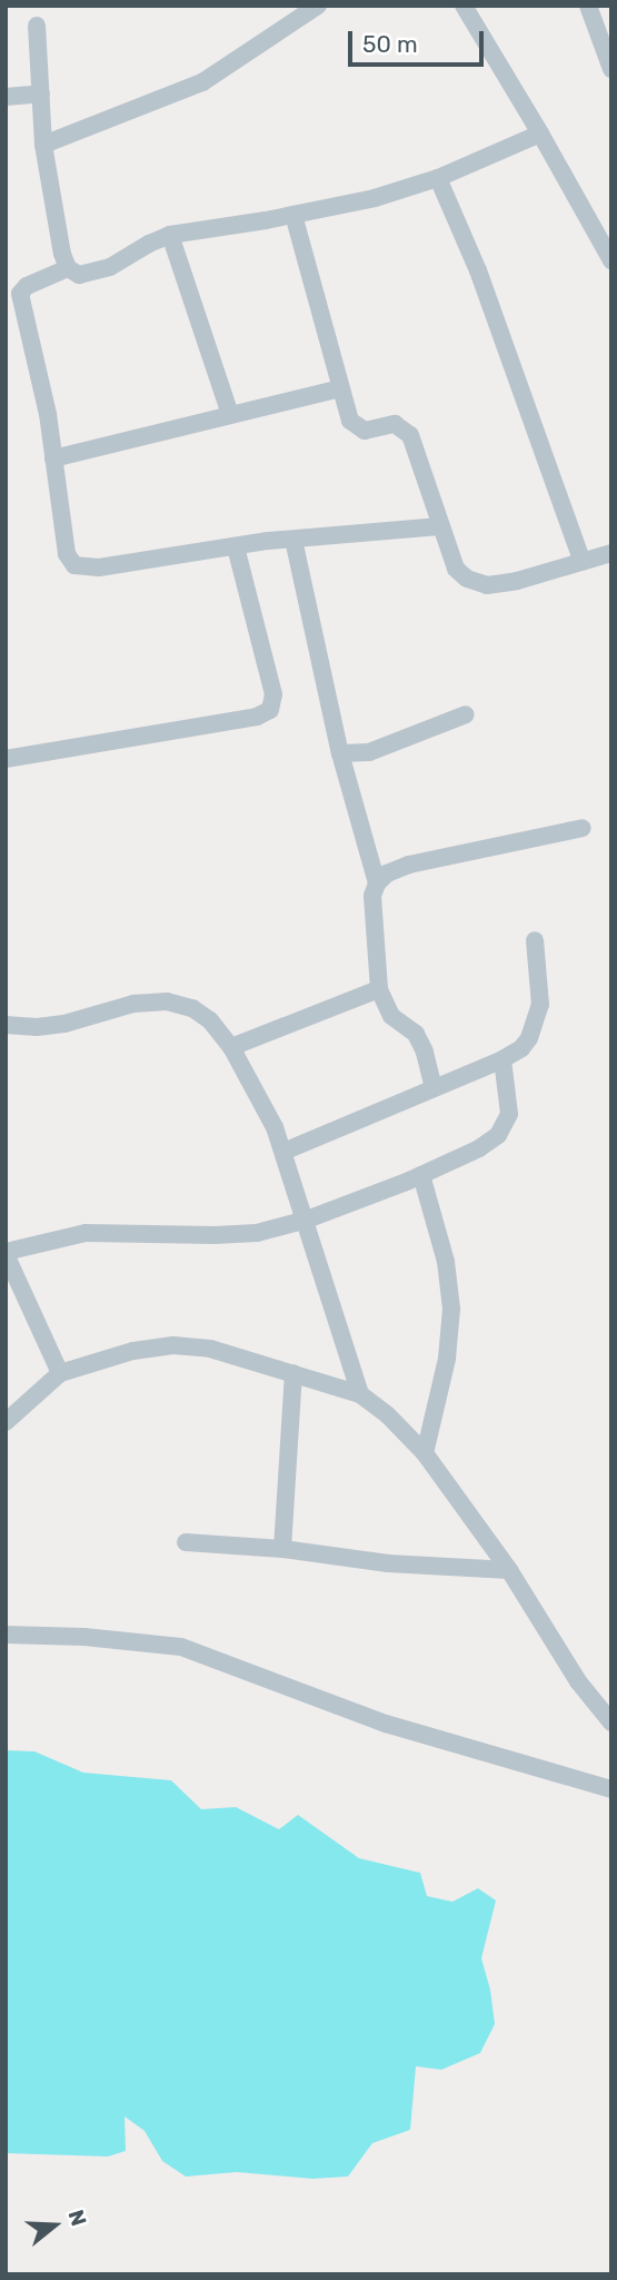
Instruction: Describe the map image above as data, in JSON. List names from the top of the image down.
{
  "scale_bar": "50 m",
  "north": "right"
}
